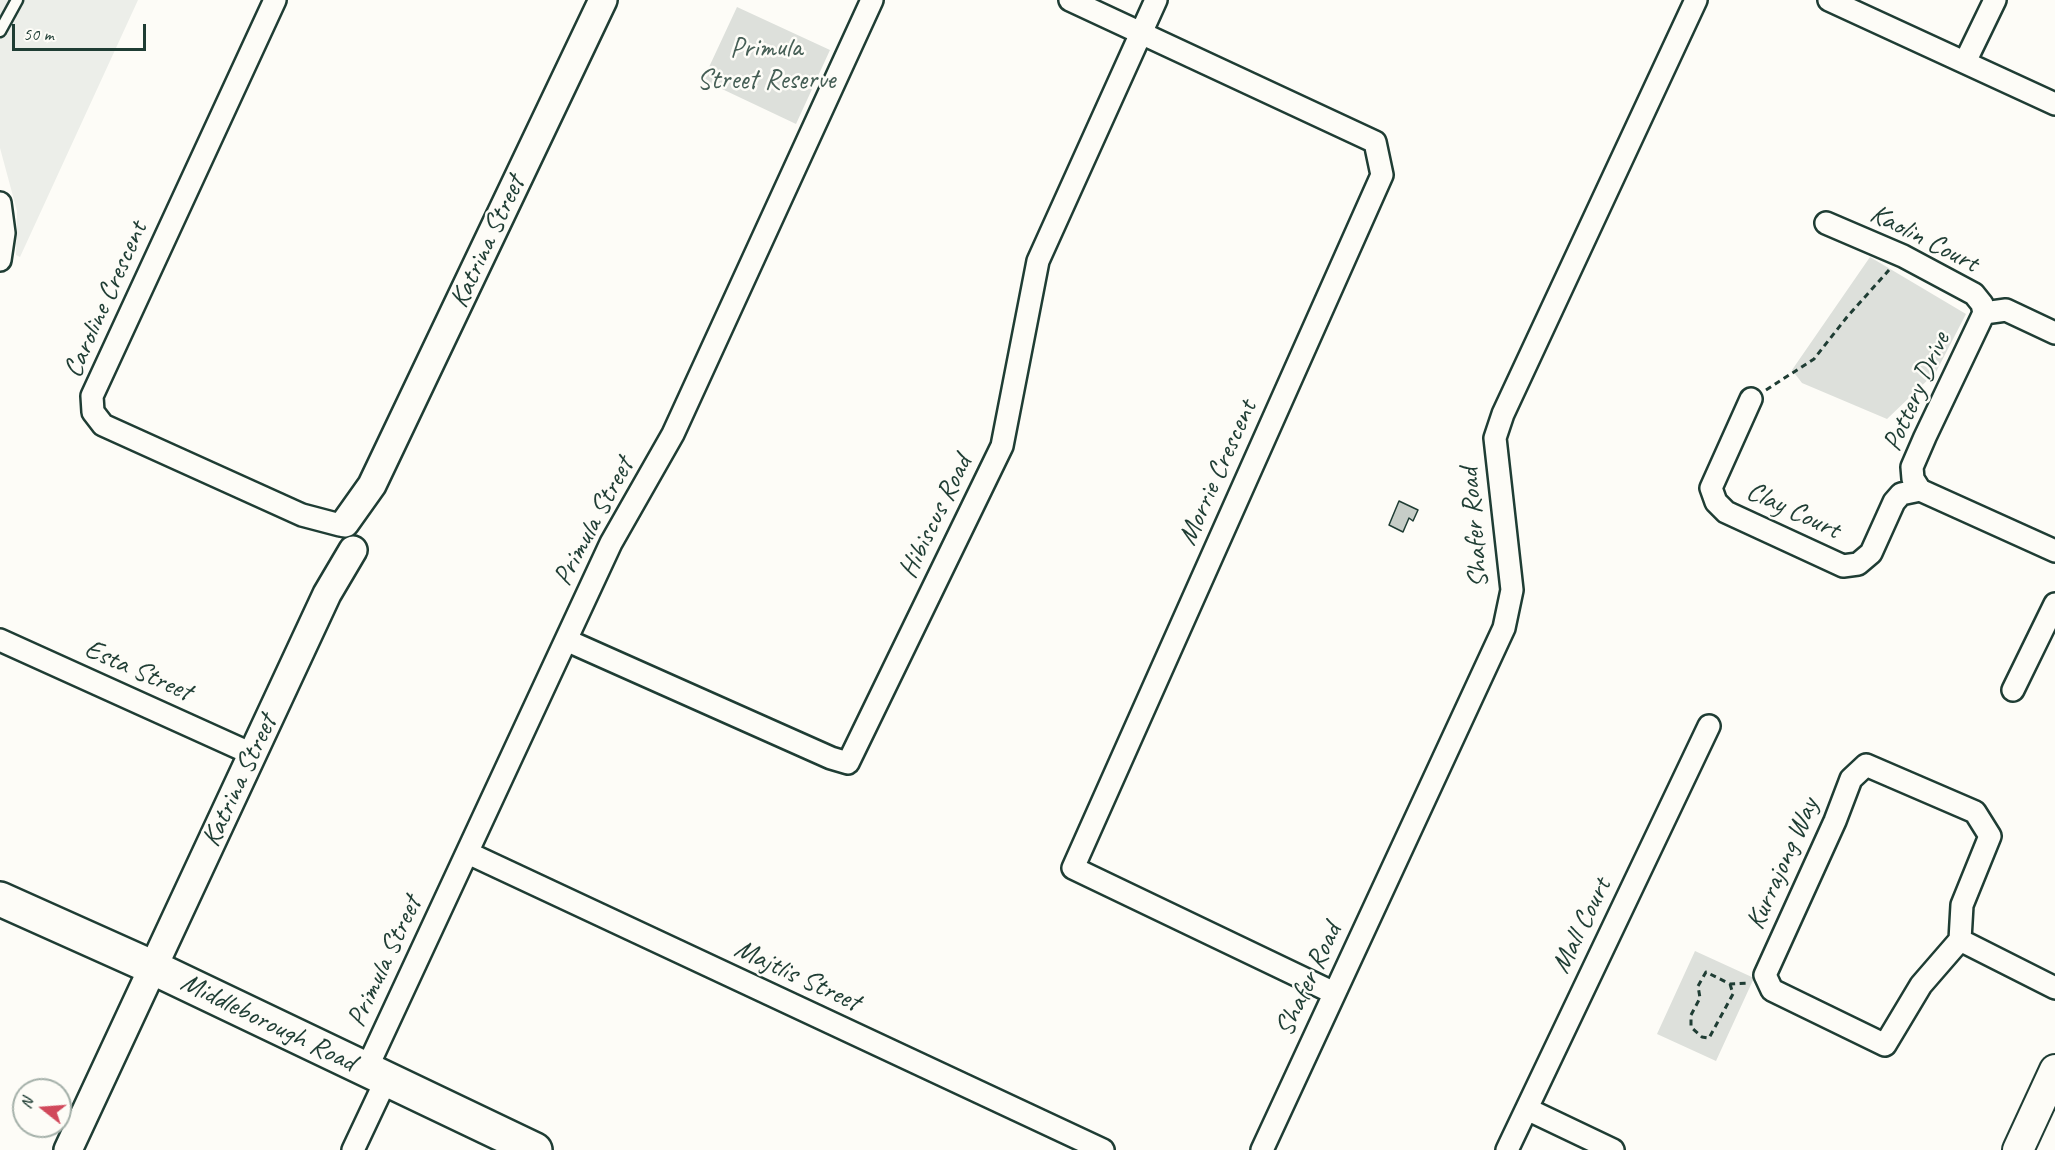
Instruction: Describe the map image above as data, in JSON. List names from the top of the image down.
{
  "streets": {
    "main road": ["Middleborough Road"],
    "street": [
      "Kaolin Court",
      "Katrina Street",
      "Caroline Crescent",
      "Pottery Drive",
      "Morrie Crescent",
      "Clay Court",
      "Hibiscus Road",
      "Primula Street",
      "Shafer Road",
      "Esta Street",
      "Kurrajong Way",
      "Mall Court",
      "Majtlis Street"
    ]
  },
  "crossings": [
    ["Kaolin Court", "Pottery Drive"],
    ["Katrina Street", "Caroline Crescent"],
    ["Katrina Street", "Esta Street"],
    ["Katrina Street", "Middleborough Road"],
    ["Pottery Drive", "Clay Court"],
    ["Morrie Crescent", "Hibiscus Road"],
    ["Morrie Crescent", "Shafer Road"],
    ["Hibiscus Road", "Primula Street"],
    ["Primula Street", "Majtlis Street"],
    ["Primula Street", "Middleborough Road"]
  ],
  "parks": ["Primula Street Reserve"],
  "scale_bar": "50 m",
  "north": "left"
}
